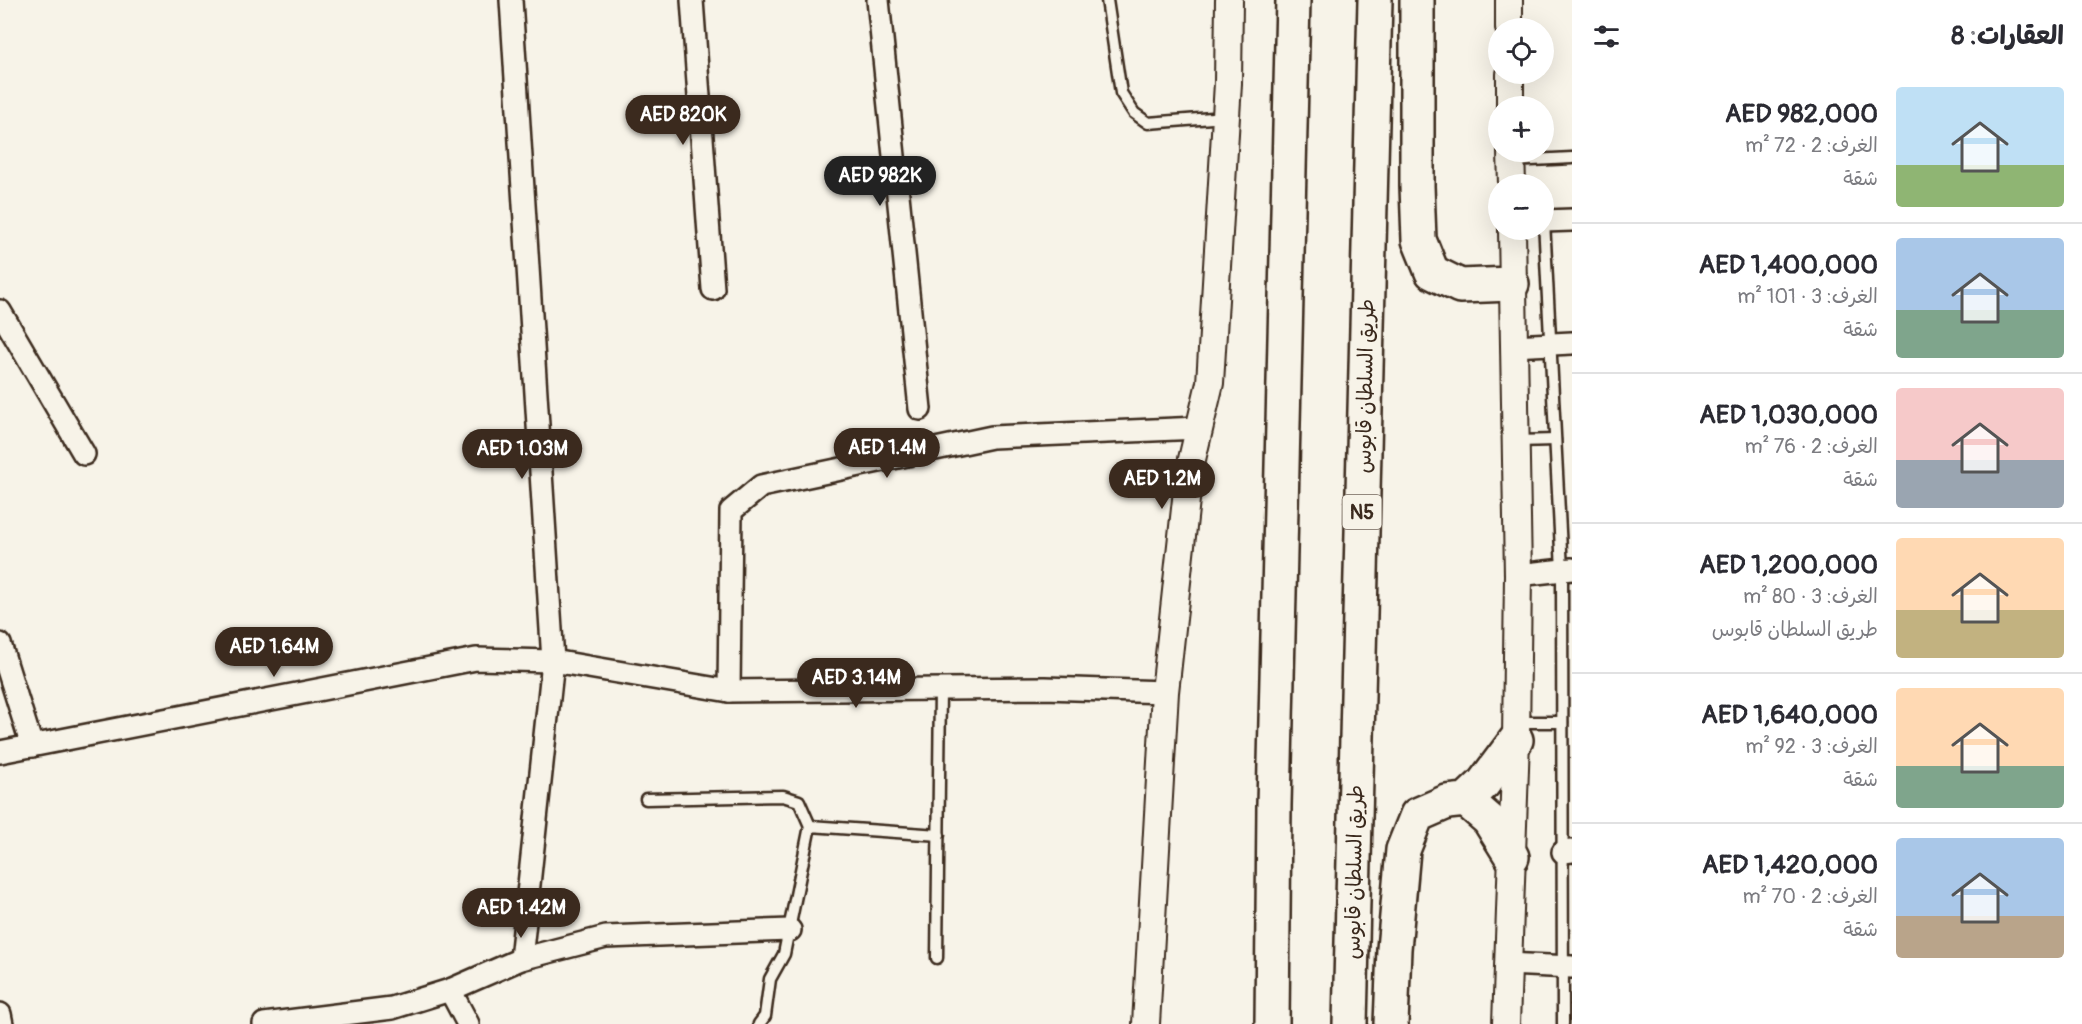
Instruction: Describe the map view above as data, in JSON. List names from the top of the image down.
{
  "streets": {
    "highway": ["طريق السلطان قابوس", "N5"]
  },
  "page": {
    "heading": "العقارات: 8",
    "map_buttons": ["+", "−"],
    "list": [
      {
        "name": "AED 982,000",
        "note": "الغرف: 2 · 72 m² · شقة"
      },
      {
        "name": "AED 1,400,000",
        "note": "الغرف: 3 · 101 m² · شقة"
      },
      {
        "name": "AED 1,030,000",
        "note": "الغرف: 2 · 76 m² · شقة"
      },
      {
        "name": "AED 1,200,000",
        "note": "الغرف: 3 · 80 m² · طريق السلطان قابوس"
      },
      {
        "name": "AED 1,640,000",
        "note": "الغرف: 3 · 92 m² · شقة"
      },
      {
        "name": "AED 1,420,000",
        "note": "الغرف: 2 · 70 m² · شقة"
      }
    ],
    "price": [
      "AED 820K",
      "AED 982K",
      "AED 1.4M",
      "AED 1.03M",
      "AED 1.2M",
      "AED 1.64M",
      "AED 3.14M",
      "AED 1.42M"
    ]
  }
}
